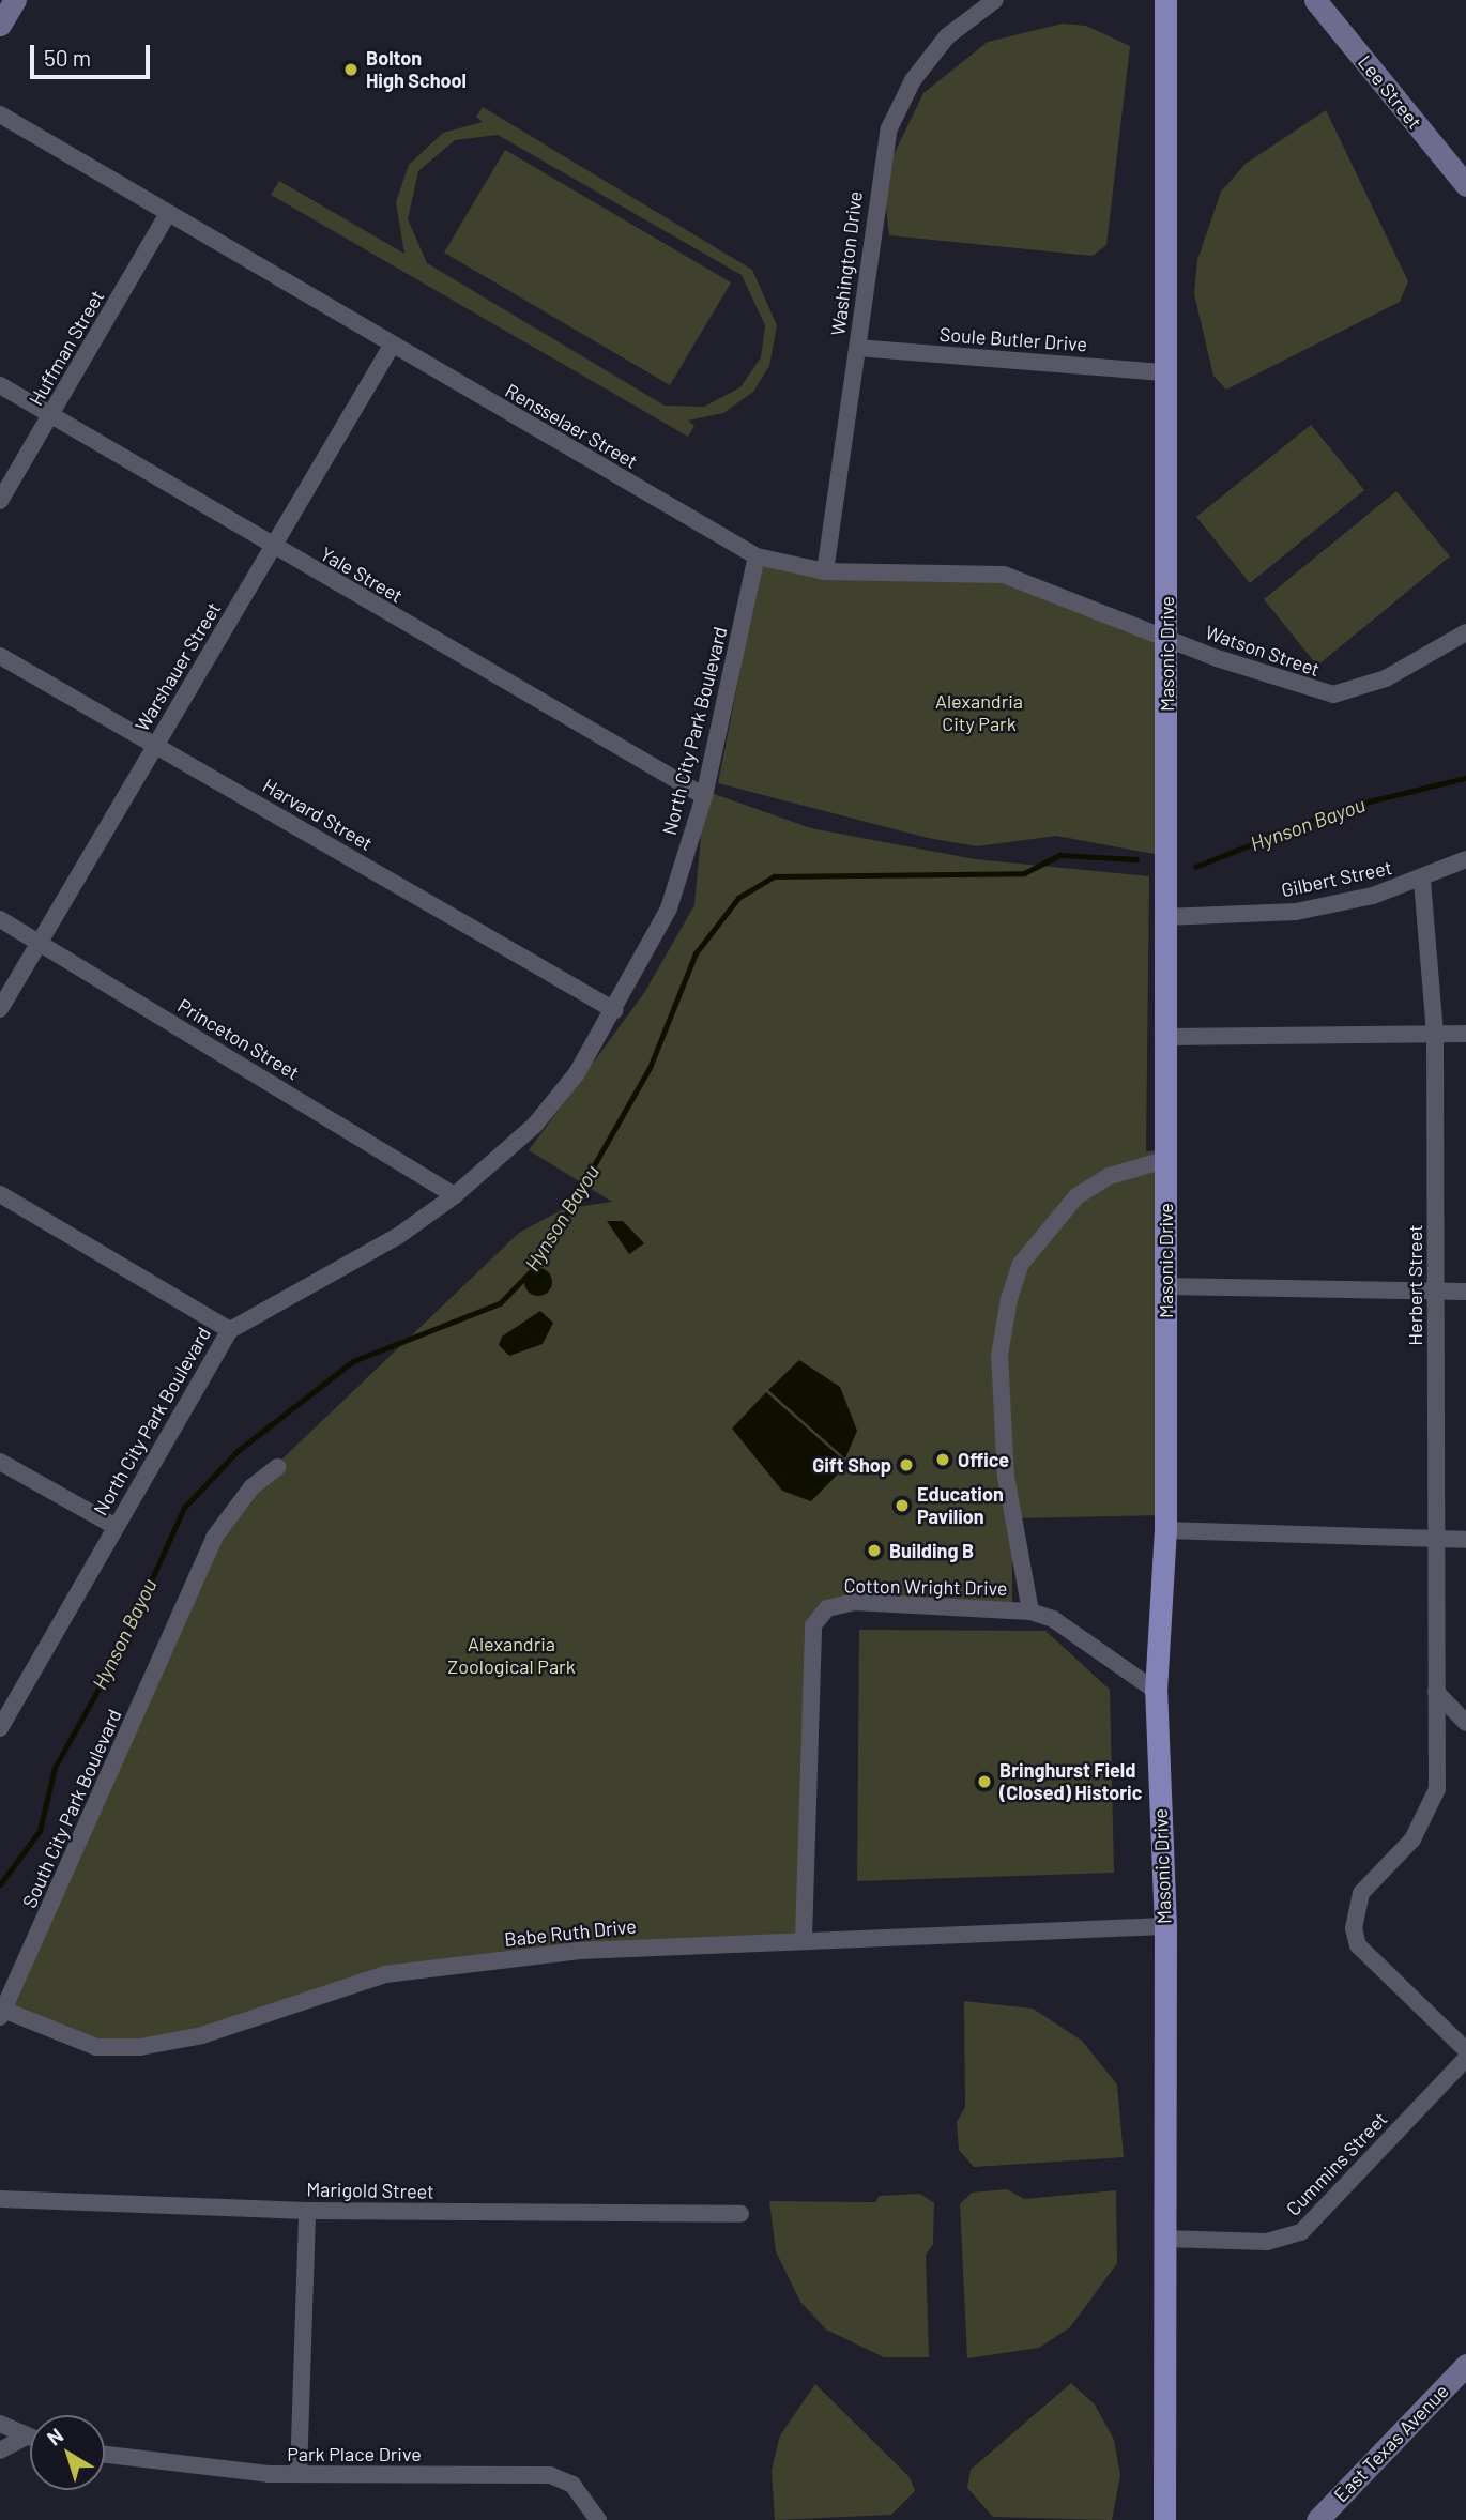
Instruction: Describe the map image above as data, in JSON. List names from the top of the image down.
{
  "streets": {
    "main road": ["Masonic Drive"],
    "street": [
      "Lee Street",
      "Washington Drive",
      "Soule Butler Drive",
      "Huffman Street",
      "Rensselaer Street",
      "Yale Street",
      "Watson Street",
      "Warshauer Street",
      "North City Park Boulevard",
      "Harvard Street",
      "Gilbert Street",
      "Princeton Street",
      "Herbert Street",
      "Cotton Wright Drive",
      "South City Park Boulevard",
      "Babe Ruth Drive",
      "Cummins Street",
      "Marigold Street",
      "East Texas Avenue",
      "Park Place Drive"
    ]
  },
  "crossings": [
    ["Washington Drive", "Soule Butler Drive"],
    ["Washington Drive", "Rensselaer Street"],
    ["Soule Butler Drive", "Masonic Drive"],
    ["Huffman Street", "Rensselaer Street"],
    ["Huffman Street", "Yale Street"],
    ["Rensselaer Street", "Watson Street"],
    ["Rensselaer Street", "Masonic Drive"],
    ["Rensselaer Street", "Warshauer Street"],
    ["Rensselaer Street", "North City Park Boulevard"],
    ["Yale Street", "Warshauer Street"],
    ["Yale Street", "North City Park Boulevard"],
    ["Watson Street", "Masonic Drive"],
    ["Masonic Drive", "Gilbert Street"],
    ["Masonic Drive", "Cotton Wright Drive"],
    ["Masonic Drive", "Babe Ruth Drive"],
    ["Masonic Drive", "Cummins Street"],
    ["Warshauer Street", "Harvard Street"],
    ["Warshauer Street", "Princeton Street"],
    ["North City Park Boulevard", "Harvard Street"],
    ["North City Park Boulevard", "Princeton Street"],
    ["Gilbert Street", "Herbert Street"],
    ["Cotton Wright Drive", "Babe Ruth Drive"],
    ["South City Park Boulevard", "Babe Ruth Drive"]
  ],
  "water": ["Hynson Bayou"],
  "parks": ["Alexandria City Park", "Alexandria Zoological Park"],
  "places": [
    "Bolton High School",
    "Office",
    "Gift Shop",
    "Education Pavilion",
    "Building B",
    "Bringhurst Field (Closed) Historic"
  ],
  "scale_bar": "50 m",
  "north": "top left"
}
